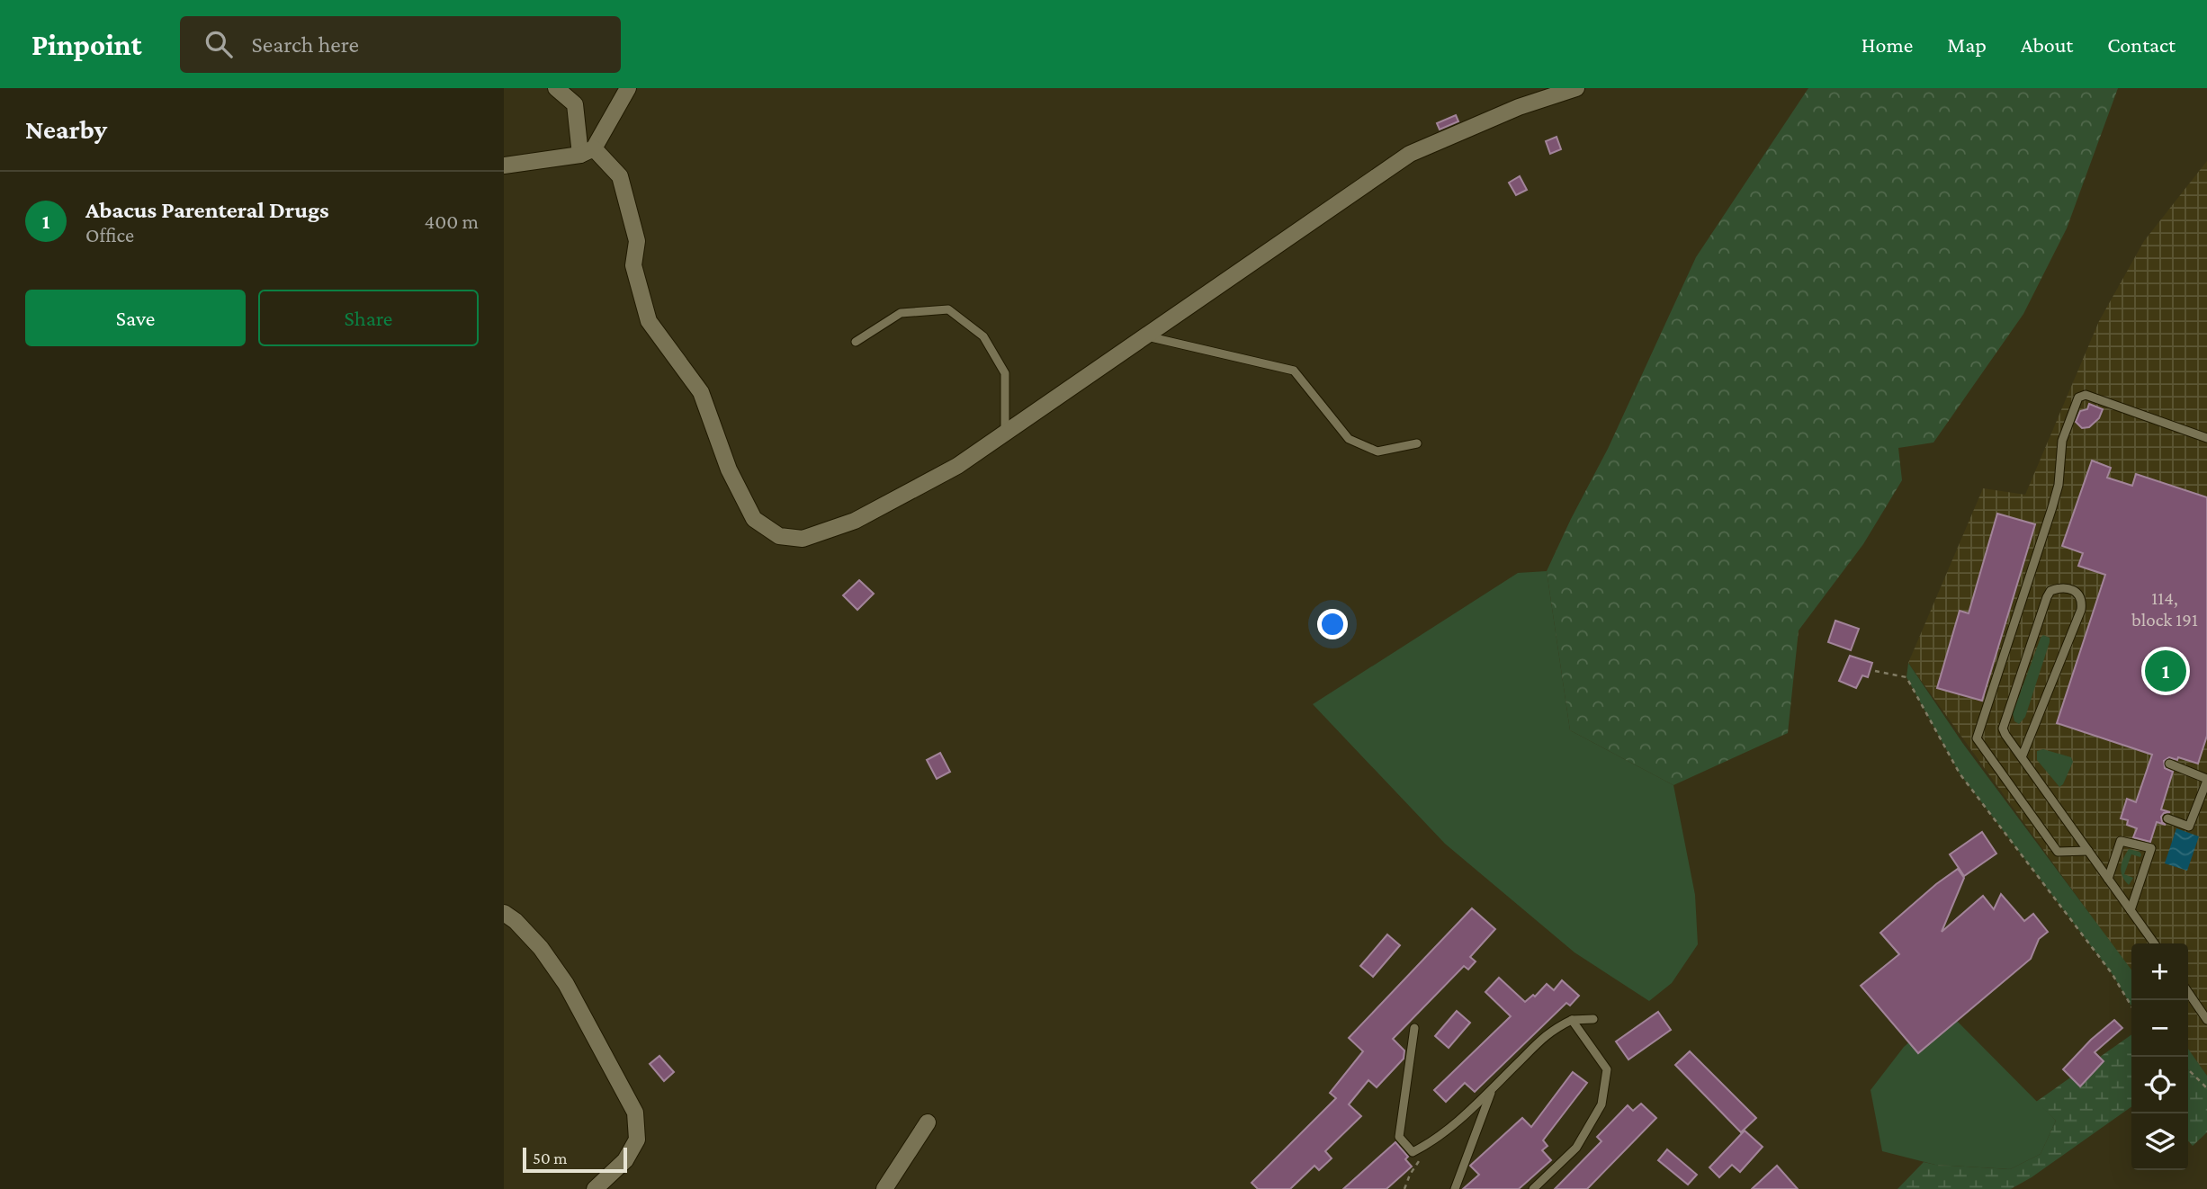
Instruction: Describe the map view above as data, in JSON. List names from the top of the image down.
{
  "house_numbers": ["114, block 191"],
  "scale_bar": "50 m",
  "page": {
    "header": "Pinpoint",
    "search": "Search here",
    "nav": [
      "Home",
      "Map",
      "About",
      "Contact"
    ],
    "heading": "Nearby",
    "list": [
      {
        "mark": "1",
        "name": "Abacus Parenteral Drugs",
        "note": "Office",
        "value": "400 m"
      }
    ],
    "buttons": ["Save", "Share"],
    "pins": "1",
    "map_buttons": ["+", "−"],
    "scale": "50 m"
  }
}
